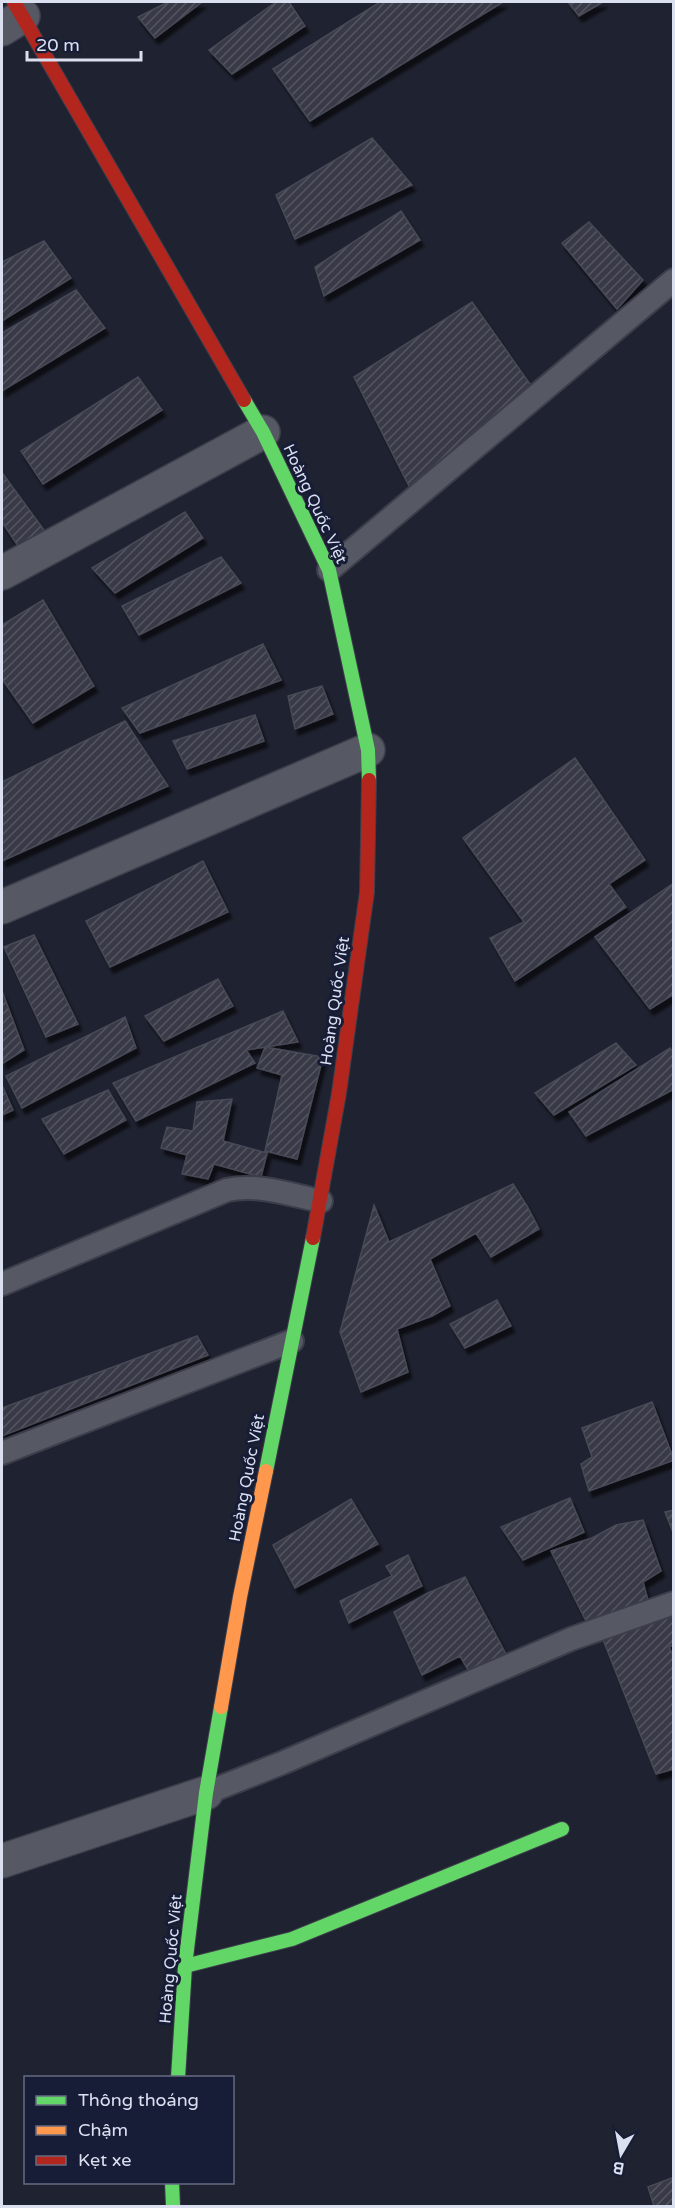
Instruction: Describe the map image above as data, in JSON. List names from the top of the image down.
{
  "streets": {
    "street": ["Hoàng Quốc Việt"]
  },
  "legend": ["Thông thoáng", "Chậm", "Kẹt xe"],
  "scale_bar": "20 m",
  "north": "bottom"
}
